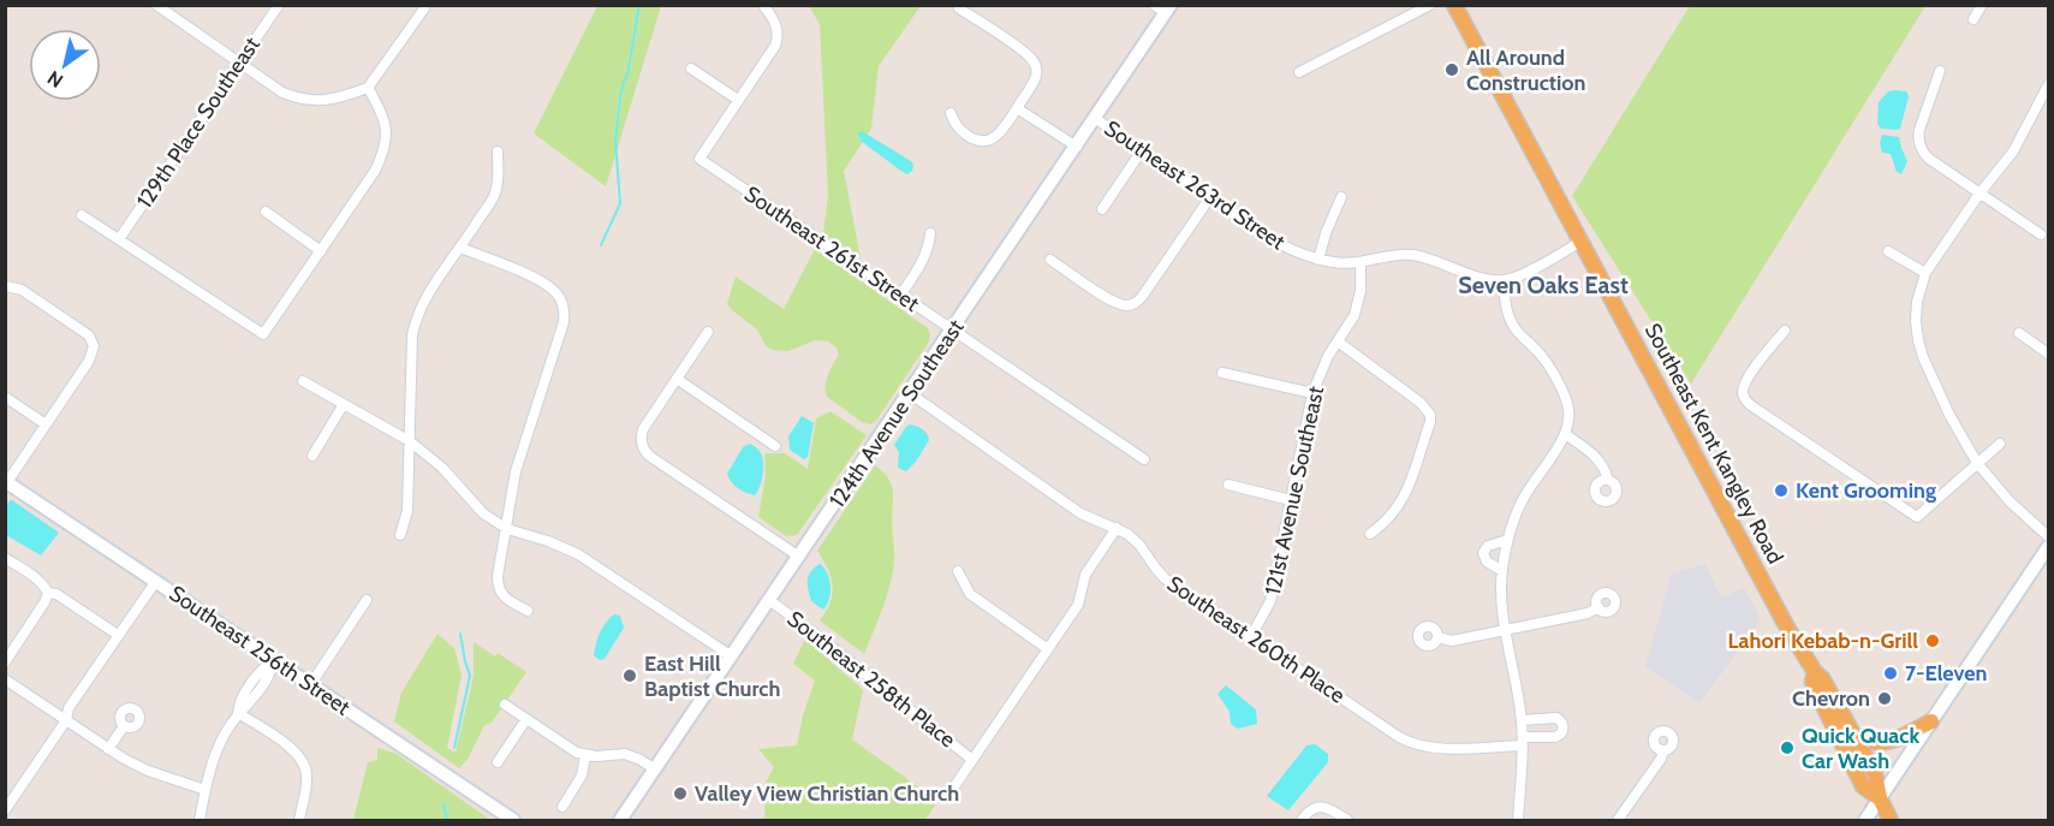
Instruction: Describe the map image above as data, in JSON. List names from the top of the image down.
{
  "streets": {
    "main road": ["Southeast Kent Kangley Road"],
    "street": [
      "129th Place Southeast",
      "Southeast 263rd Street",
      "Southeast 261st Street",
      "124th Avenue Southeast",
      "121st Avenue Southeast",
      "Southeast 260th Place",
      "Southeast 256th Street",
      "Southeast 258th Place"
    ]
  },
  "crossings": [
    ["Southeast 263rd Street", "124th Avenue Southeast"],
    ["Southeast 263rd Street", "121st Avenue Southeast"],
    ["Southeast 261st Street", "124th Avenue Southeast"],
    ["124th Avenue Southeast", "Southeast 260th Place"],
    ["124th Avenue Southeast", "Southeast 258th Place"],
    ["121st Avenue Southeast", "Southeast 260th Place"]
  ],
  "districts": ["Seven Oaks East"],
  "places": [
    "All Around Construction",
    "Kent Grooming",
    "Lahori Kebab-n-Grill",
    "7-Eleven",
    "East Hill Baptist Church",
    "Chevron",
    "Quick Quack Car Wash",
    "Valley View Christian Church"
  ],
  "north": "bottom left"
}
